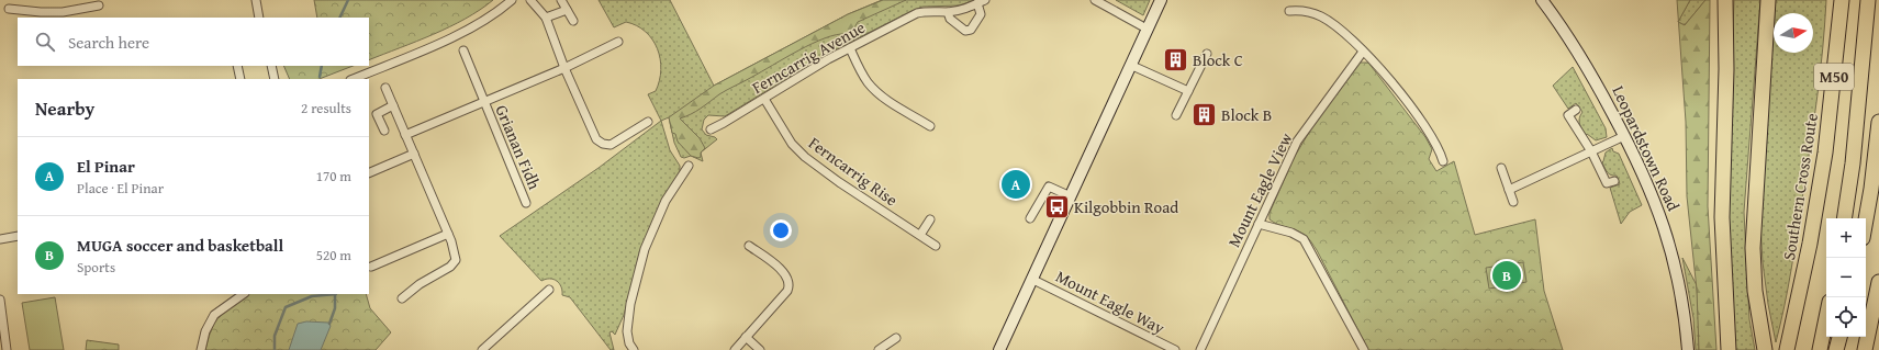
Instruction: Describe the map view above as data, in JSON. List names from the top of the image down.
{
  "streets": {
    "highway": ["M50", "Southern Cross Route"],
    "street": [
      "Ferncarrig Avenue",
      "Grianan Fidh",
      "Leopardstown Road",
      "Ferncarrig Rise",
      "Mount Eagle View",
      "Mount Eagle Way"
    ]
  },
  "crossings": [
    ["Ferncarrig Avenue", "Ferncarrig Rise"]
  ],
  "places": {
    "building": ["Block C", "Block B"],
    "bus stop": ["Kilgobbin Road"]
  },
  "north": "right",
  "page": {
    "search": "Search here",
    "heading": ["Nearby", "2 results"],
    "list": [
      {
        "mark": "A",
        "name": "El Pinar",
        "note": "Place · El Pinar",
        "value": "170 m"
      },
      {
        "mark": "B",
        "name": "MUGA soccer and basketball",
        "note": "Sports",
        "value": "520 m"
      }
    ],
    "pins": ["A", "B"],
    "map_buttons": ["+", "−"]
  }
}
